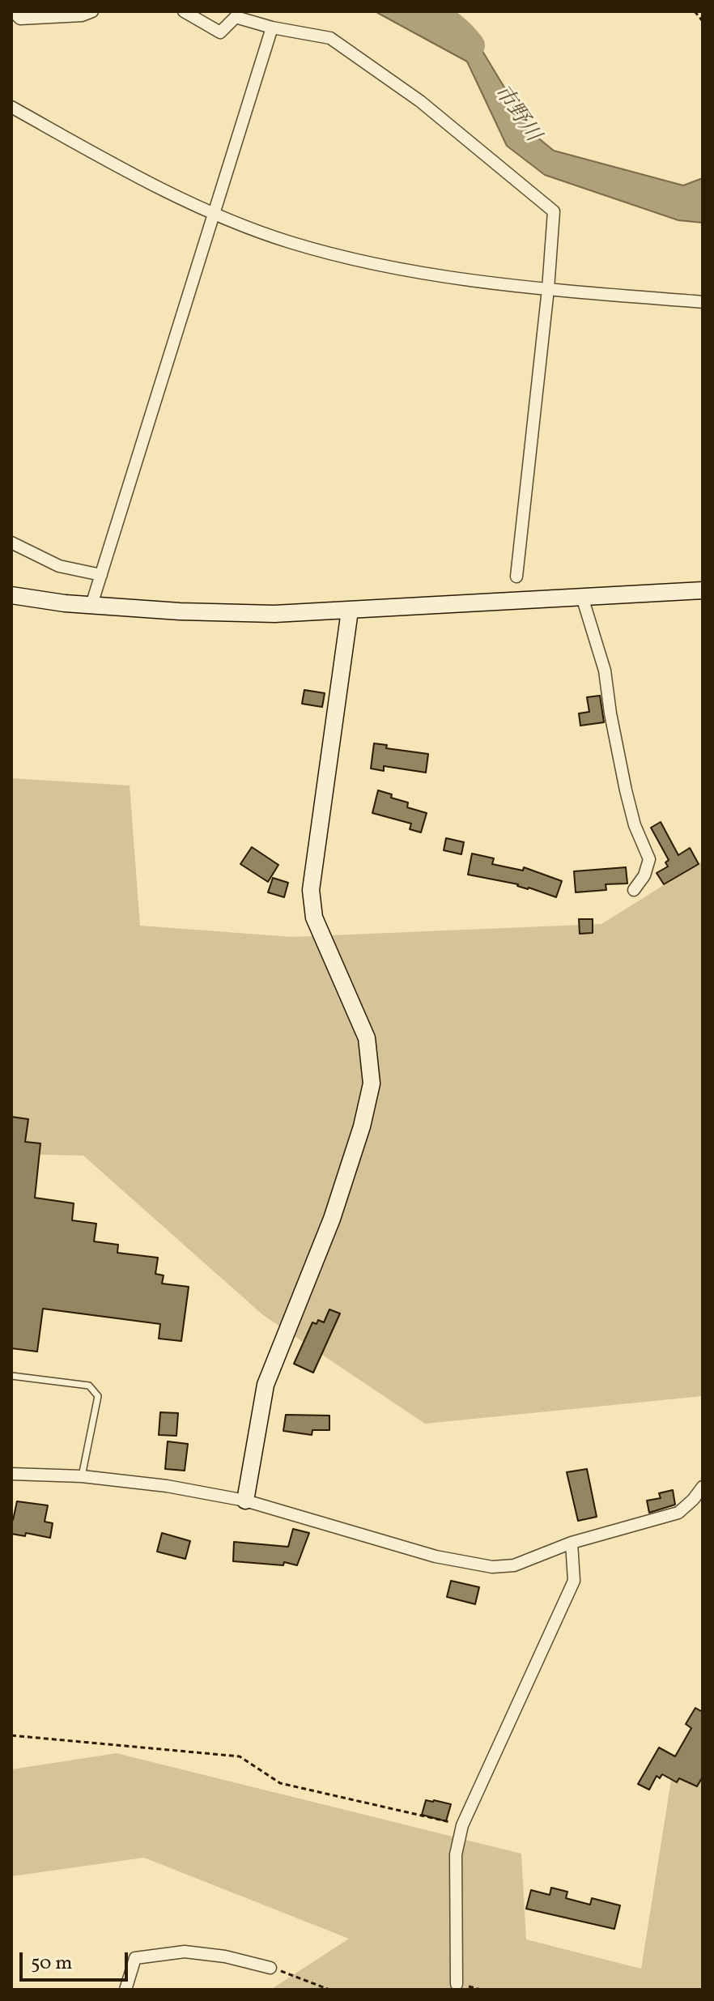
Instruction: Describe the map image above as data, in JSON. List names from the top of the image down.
{
  "water": ["市野川"],
  "scale_bar": "50 m"
}
